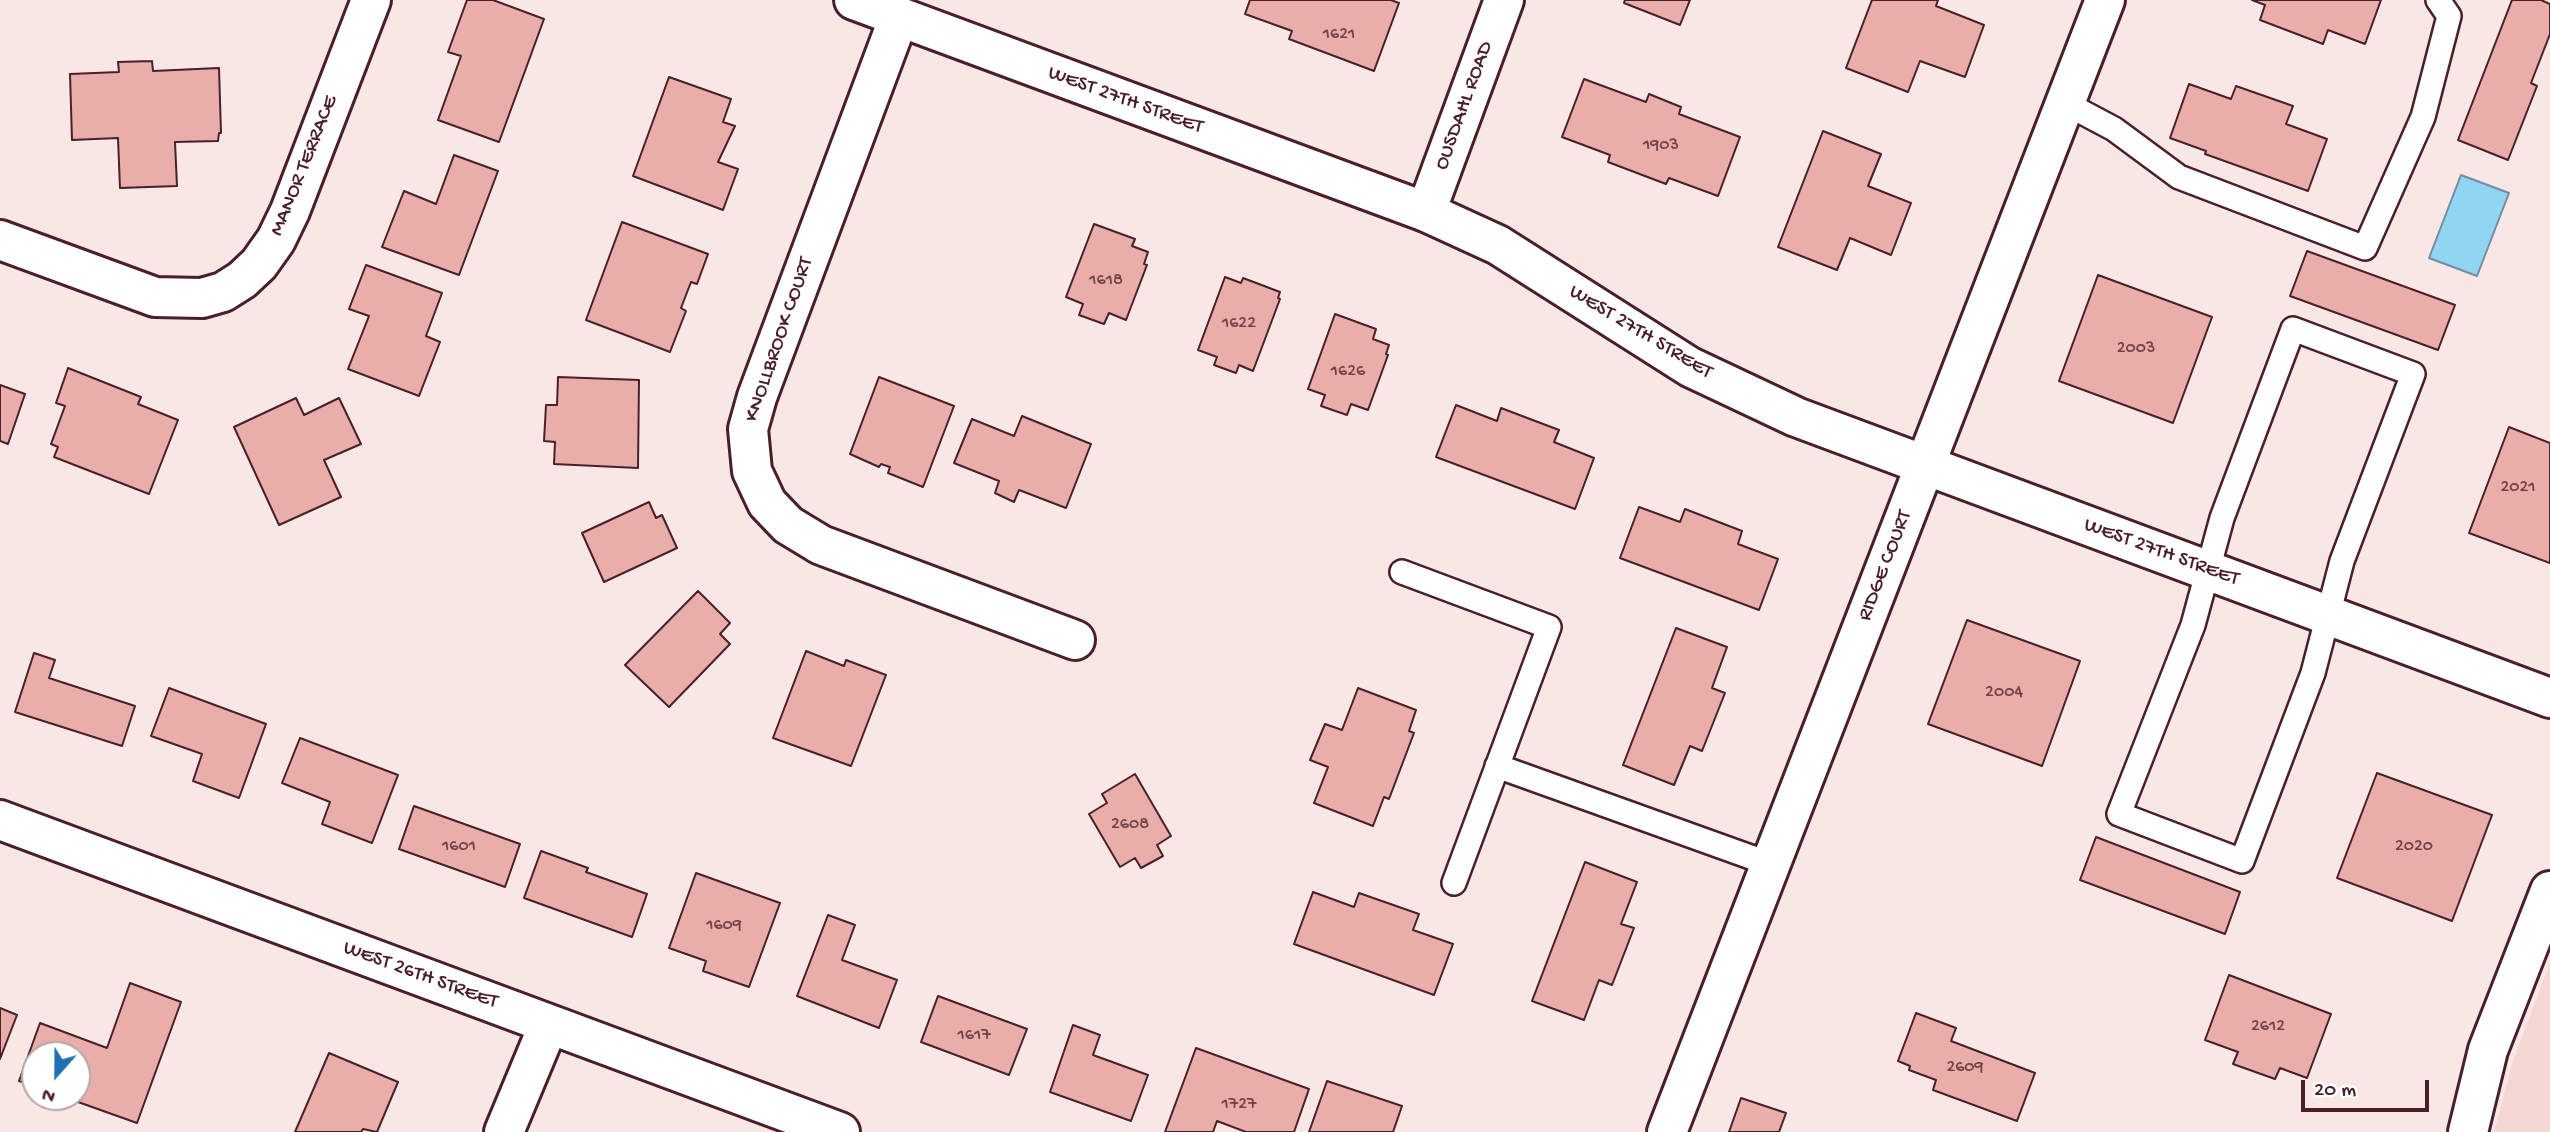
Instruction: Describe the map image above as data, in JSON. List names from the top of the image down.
{
  "streets": {
    "street": [
      "WEST 27TH STREET",
      "OUSDAHL ROAD",
      "MANOR TERRACE",
      "KNOLLBROOK COURT",
      "RIDGE COURT",
      "WEST 26TH STREET"
    ]
  },
  "crossings": [
    ["WEST 27TH STREET", "OUSDAHL ROAD"],
    ["WEST 27TH STREET", "KNOLLBROOK COURT"],
    ["WEST 27TH STREET", "RIDGE COURT"]
  ],
  "house_numbers": [
    "1621",
    "1903",
    "1618",
    "1622",
    "2003",
    "1626",
    "2021",
    "2004",
    "2608",
    "1601",
    "2020",
    "1609",
    "2612",
    "1617",
    "2609",
    "1727"
  ],
  "scale_bar": "20 m",
  "north": "bottom"
}
